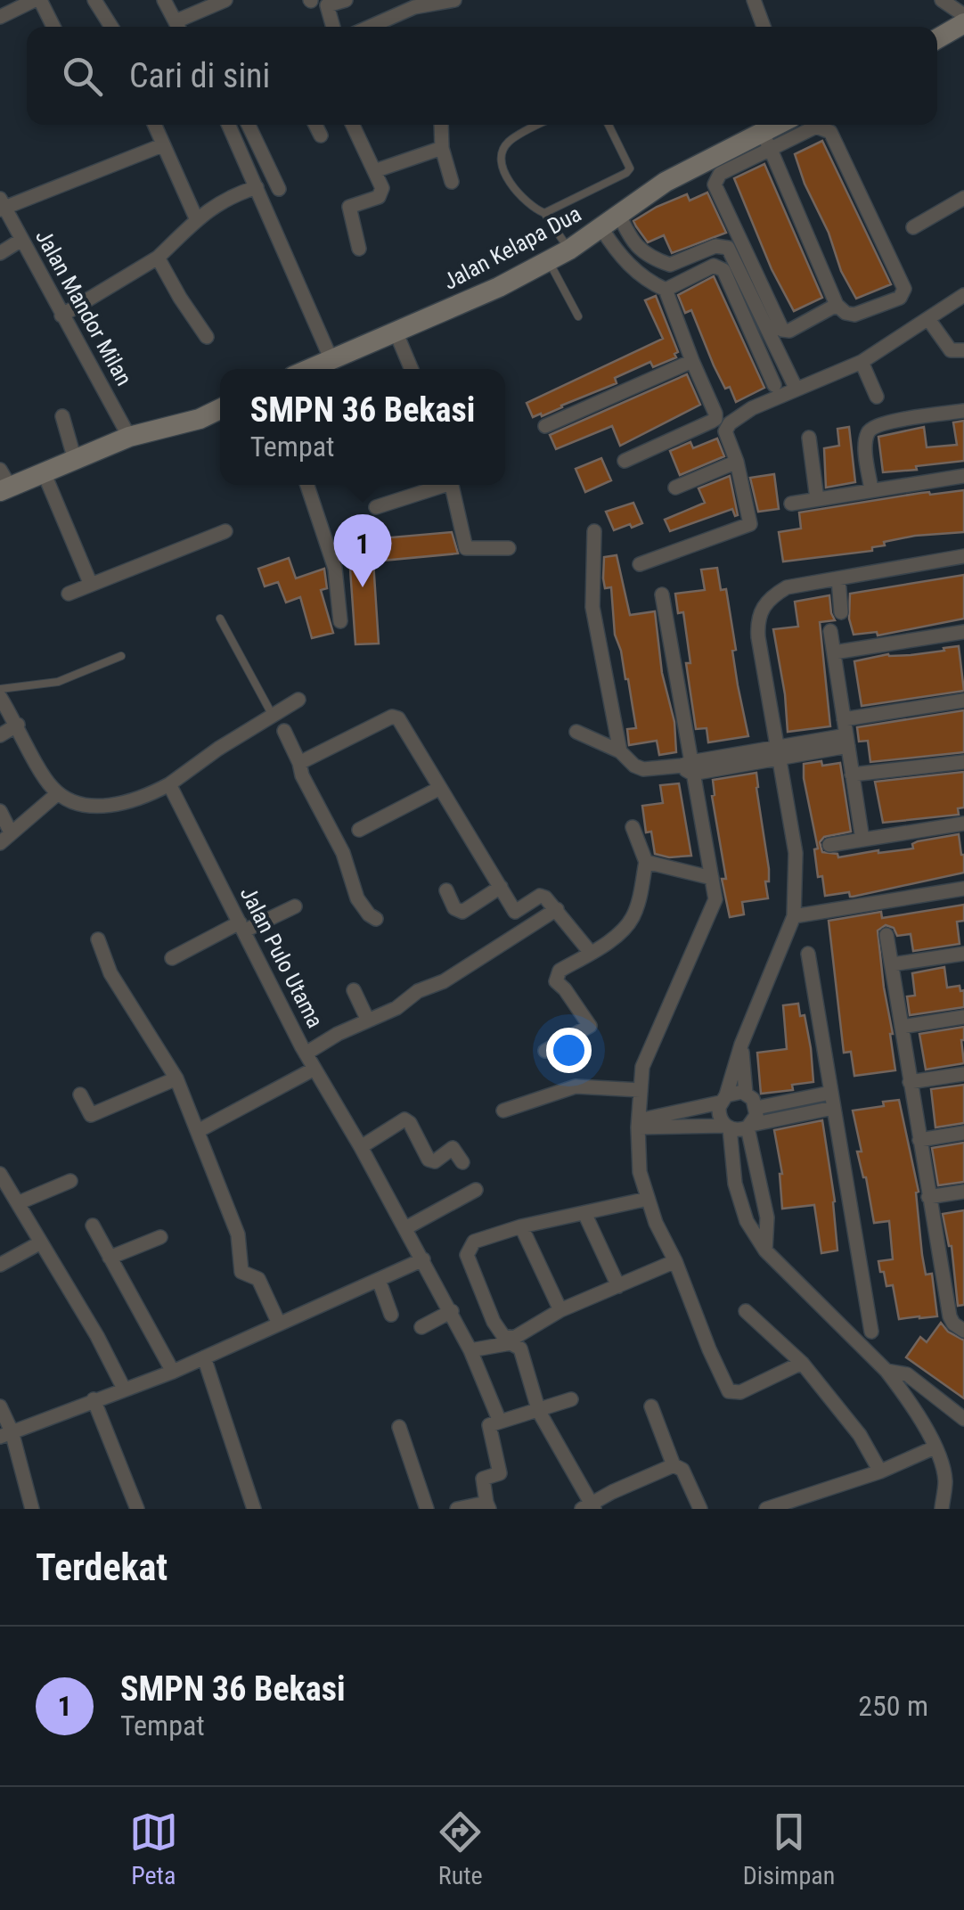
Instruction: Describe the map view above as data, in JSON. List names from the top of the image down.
{
  "streets": {
    "main road": ["Jalan Kelapa Dua"],
    "street": ["Jalan Mandor Milan", "Jalan Pulo Utama"]
  },
  "page": {
    "search": "Cari di sini",
    "popup": ["SMPN 36 Bekasi", "Tempat"],
    "pins": "1",
    "heading": "Terdekat",
    "list": [
      {
        "mark": "1",
        "name": "SMPN 36 Bekasi",
        "note": "Tempat",
        "value": "250 m"
      }
    ],
    "nav": ["Peta", "Rute", "Disimpan"]
  }
}
